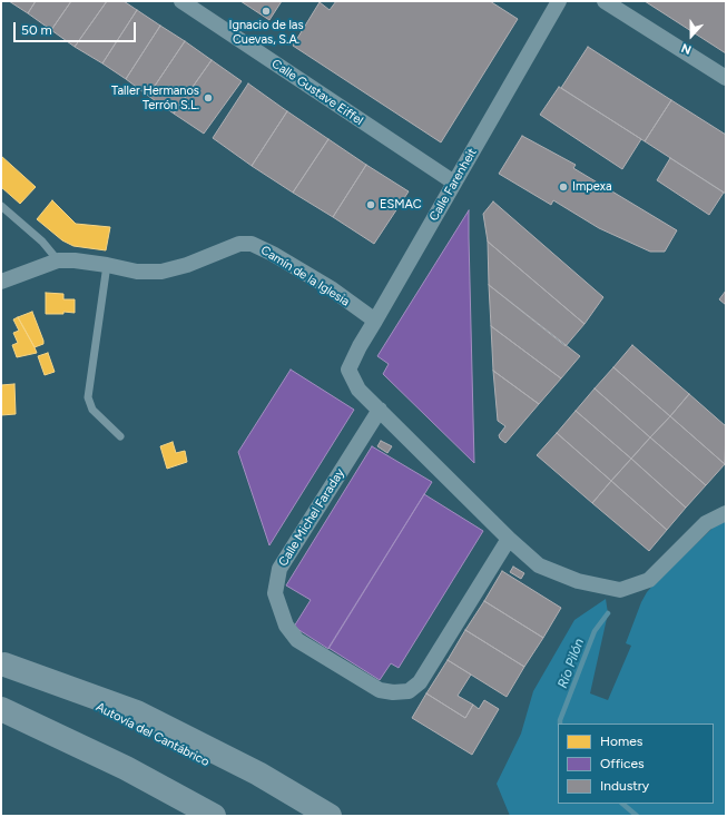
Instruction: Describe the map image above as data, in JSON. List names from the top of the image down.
{
  "streets": {
    "highway": ["Autovía del Cantábrico"],
    "street": [
      "Calle Gustave Eiffel",
      "Calle Farenheit",
      "Camín de la Iglesia",
      "Calle Michel Faraday"
    ]
  },
  "crossings": [
    ["Calle Gustave Eiffel", "Calle Farenheit"],
    ["Calle Farenheit", "Camín de la Iglesia"],
    ["Calle Farenheit", "Calle Michel Faraday"]
  ],
  "water": ["Río Pilón"],
  "places": [
    "Ignacio de las Cuevas, S.A.",
    "Taller Hermanos Terrón S.L.",
    "Impexa",
    "ESMAC"
  ],
  "legend": ["Homes", "Offices", "Industry"],
  "scale_bar": "50 m",
  "north": "bottom"
}
